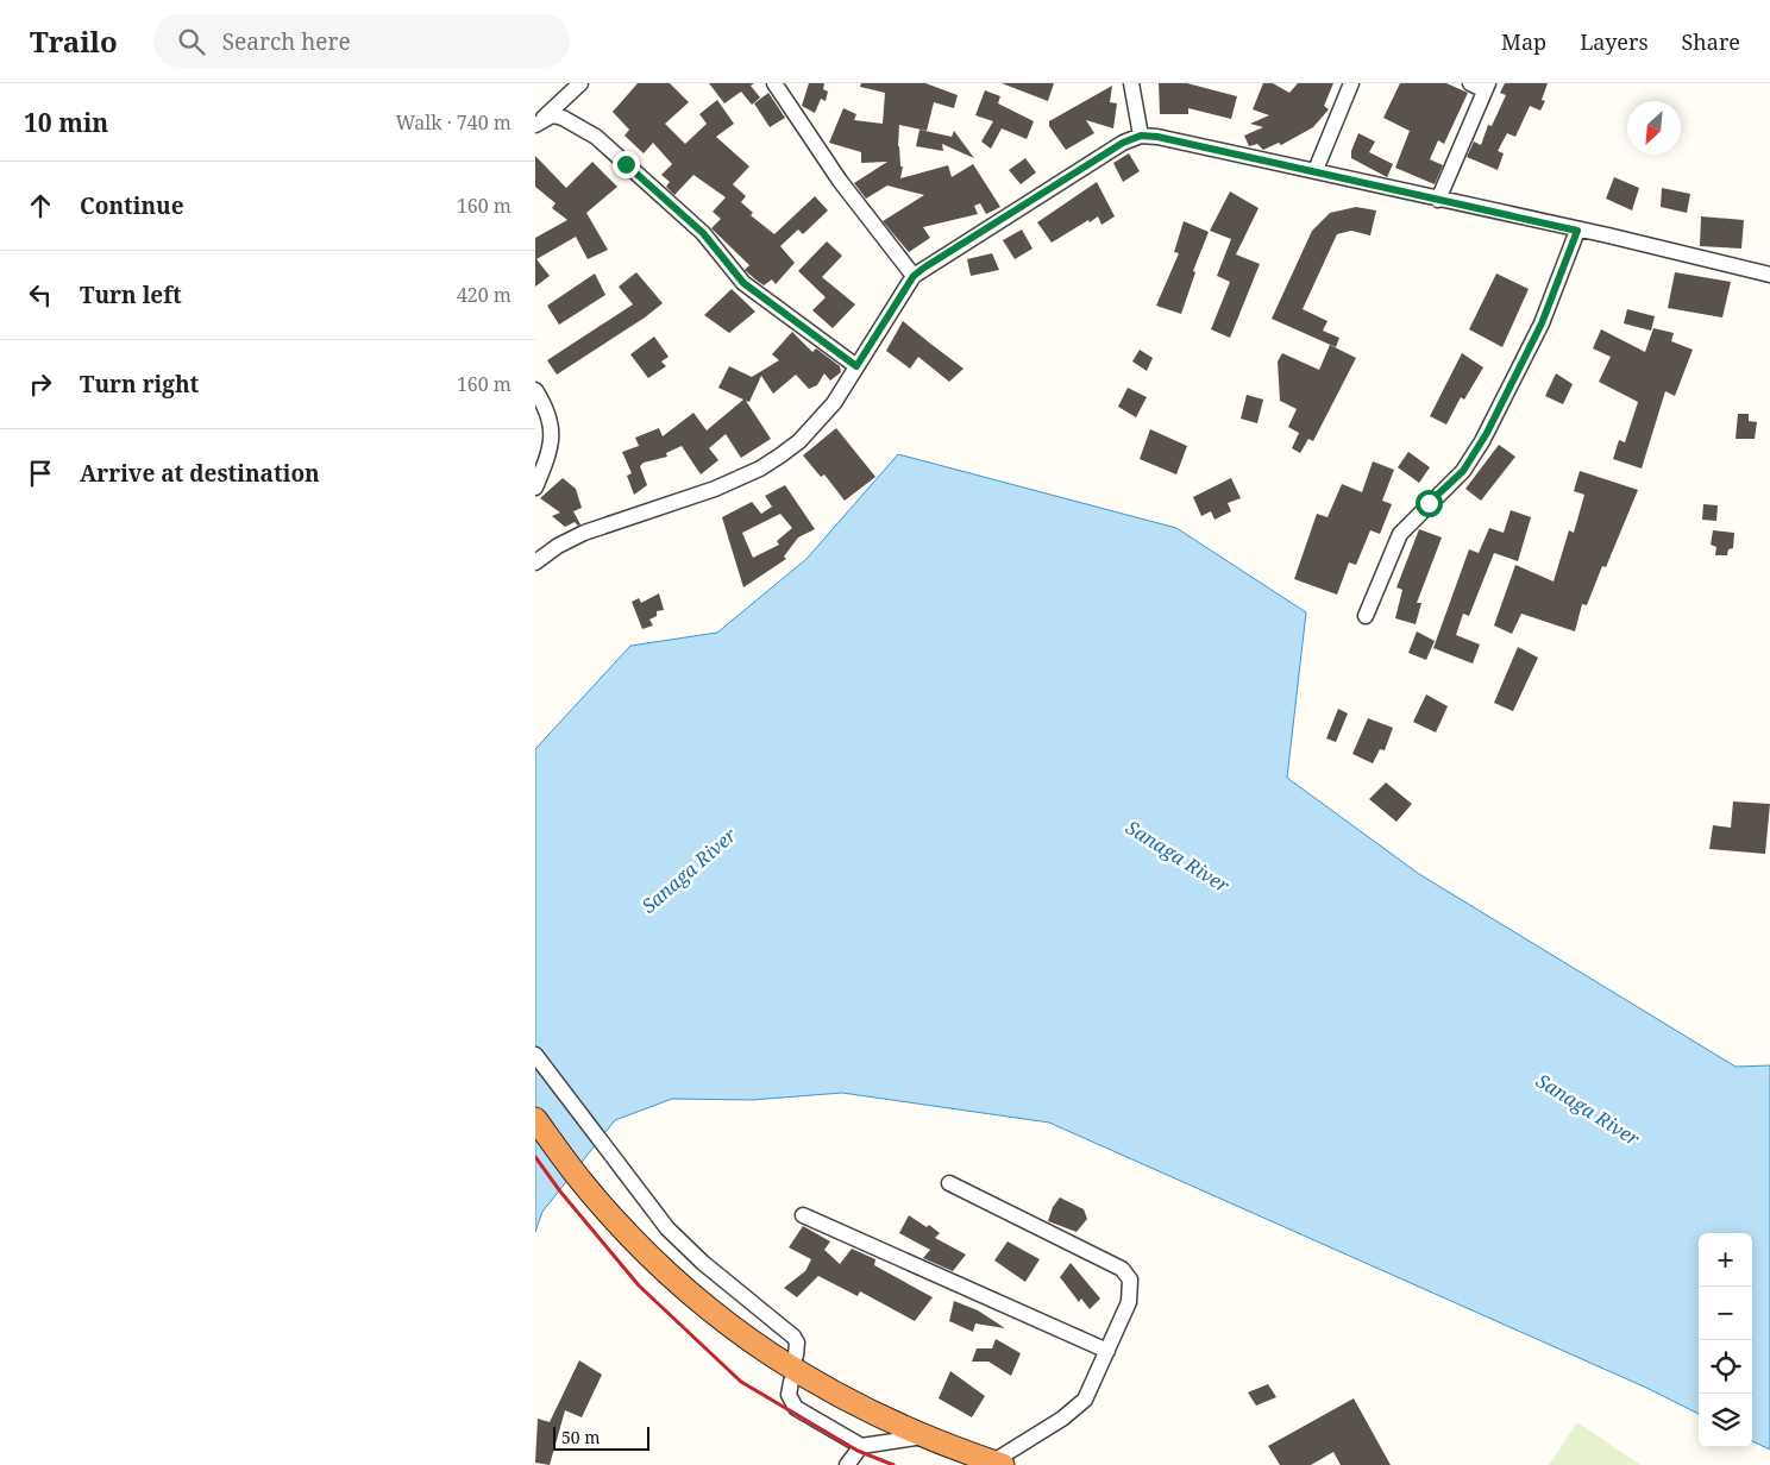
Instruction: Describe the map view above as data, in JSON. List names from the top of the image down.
{
  "water": ["Sanaga River"],
  "scale_bar": "50 m",
  "north": "bottom left",
  "page": {
    "header": "Trailo",
    "search": "Search here",
    "nav": ["Map", "Layers", "Share"],
    "heading": ["10 min", "Walk · 740 m"],
    "list": [
      ["Continue", "160 m"],
      ["Turn left", "420 m"],
      ["Turn right", "160 m"],
      "Arrive at destination"
    ],
    "map_buttons": ["+", "−"],
    "scale": "50 m"
  }
}
